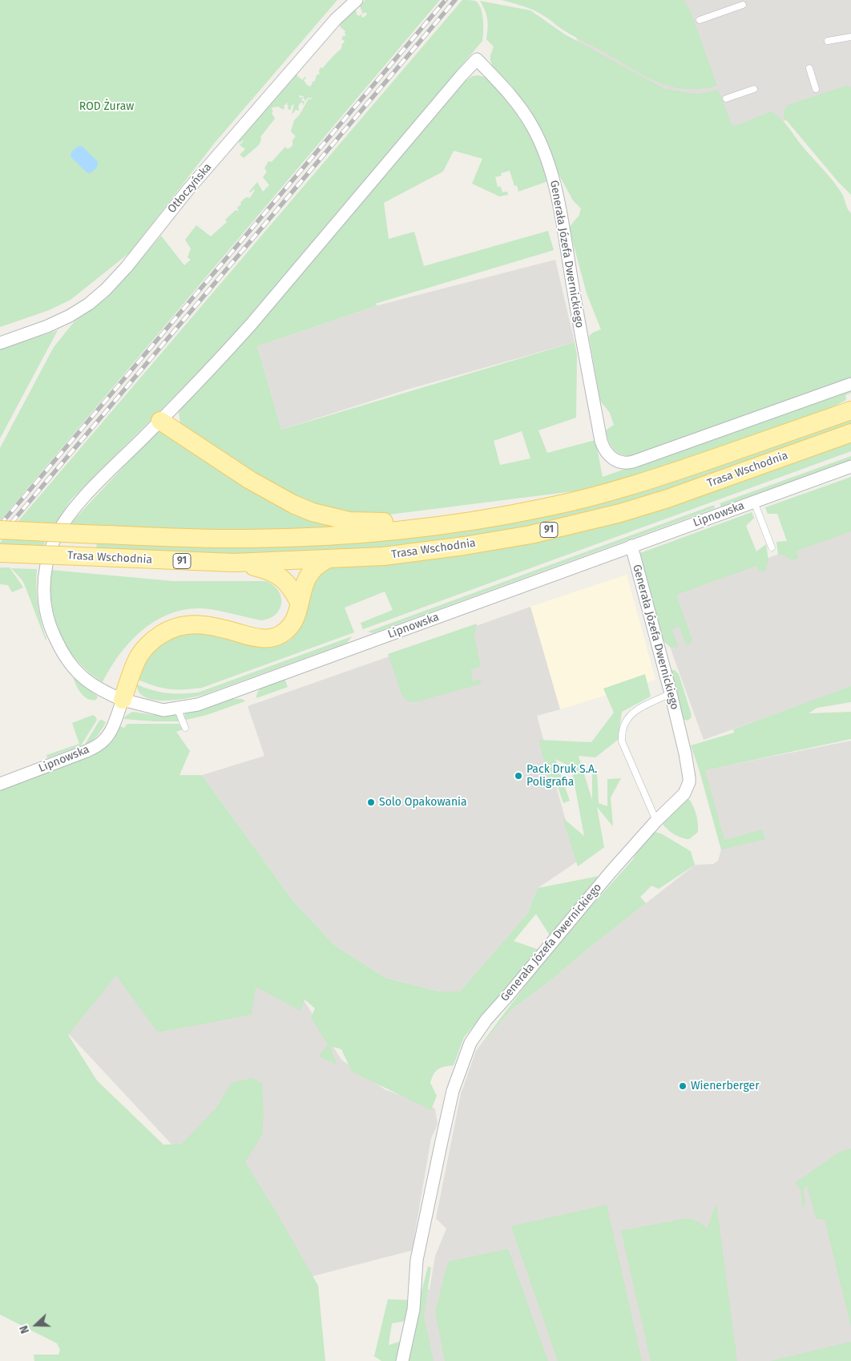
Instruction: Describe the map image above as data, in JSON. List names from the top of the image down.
{
  "streets": {
    "main road": ["Trasa Wschodnia", "91"],
    "street": ["Otłoczyńska", "Generała Józefa Dwernickiego", "Lipnowska"]
  },
  "crossings": [
    ["Generała Józefa Dwernickiego", "Lipnowska"]
  ],
  "parks": ["ROD Żuraw"],
  "places": ["Pack Druk S.A. Poligrafia", "Solo Opakowania", "Wienerberger"],
  "north": "left"
}
